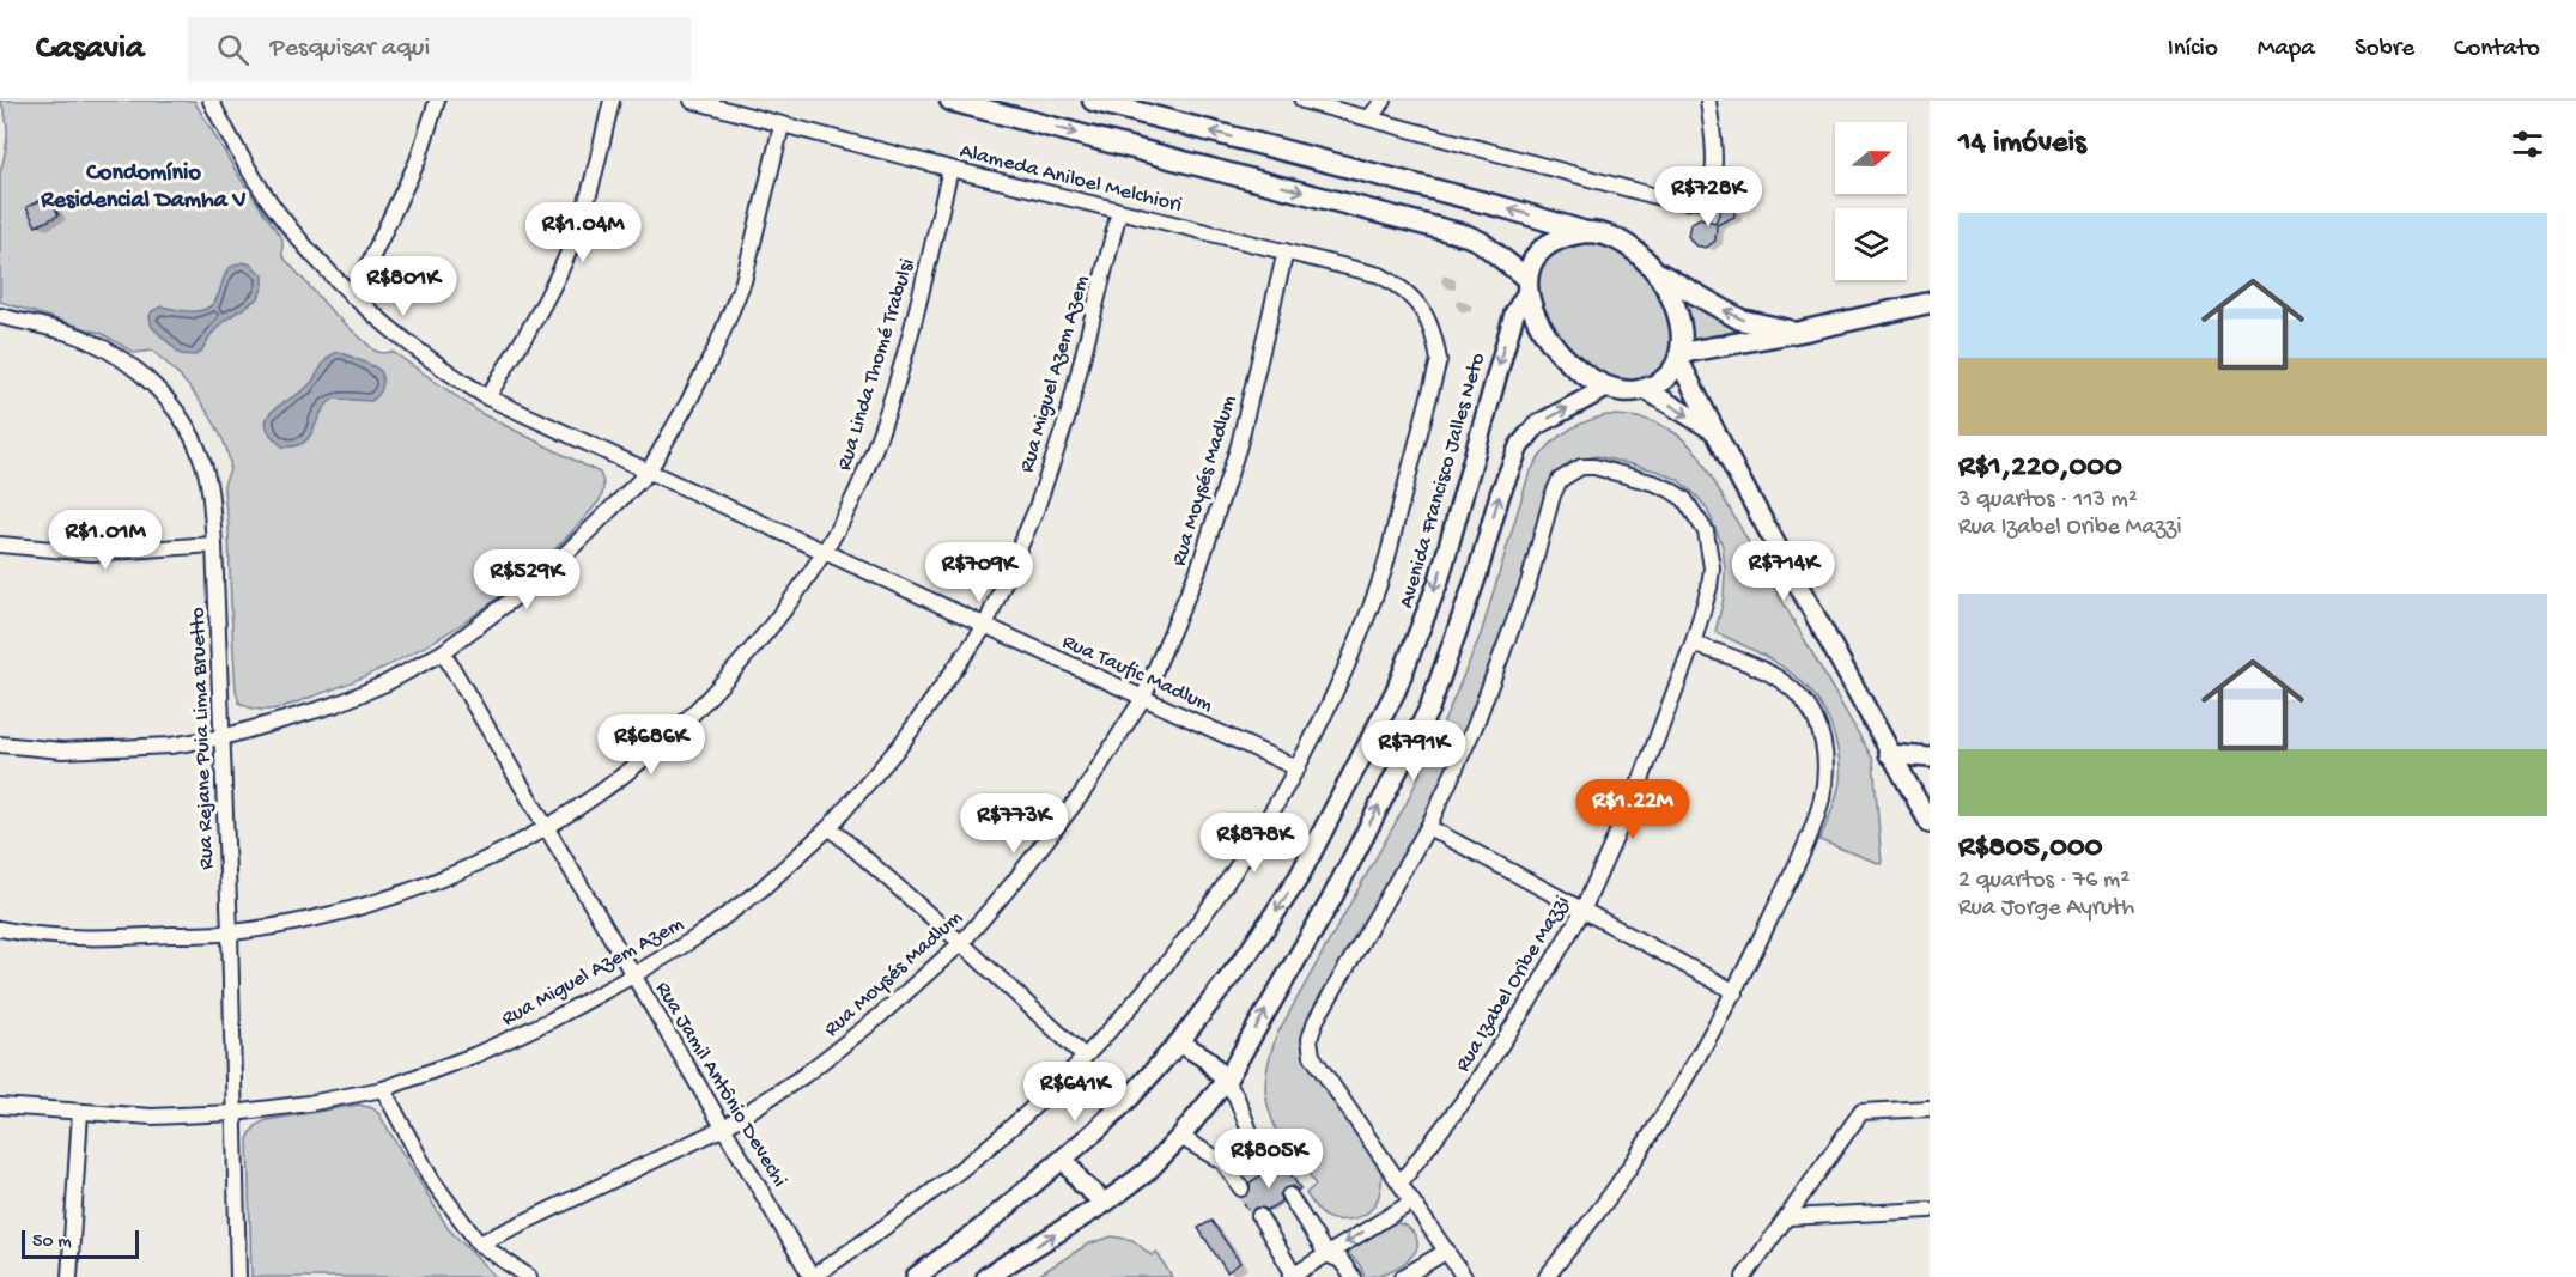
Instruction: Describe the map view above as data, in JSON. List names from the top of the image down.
{
  "streets": {
    "street": [
      "Alameda Aniloel Melchiori",
      "Rua Linda Thomé Trabulsi",
      "Rua Miguel Azem Azem",
      "Rua Moysés Madlum",
      "Avenida Francisco Jalles Neto",
      "Rua Taufic Madlum",
      "Rua Rejane Puia Lima Bruetto",
      "Rua Izabel Oribe Mazzi",
      "Rua Jamil Antônio Devechi"
    ]
  },
  "crossings": [
    ["Alameda Aniloel Melchiori", "Rua Linda Thomé Trabulsi"],
    ["Alameda Aniloel Melchiori", "Rua Miguel Azem Azem"],
    ["Alameda Aniloel Melchiori", "Rua Moysés Madlum"],
    ["Alameda Aniloel Melchiori", "Rua Taufic Madlum"],
    ["Rua Linda Thomé Trabulsi", "Rua Taufic Madlum"],
    ["Rua Linda Thomé Trabulsi", "Rua Rejane Puia Lima Bruetto"],
    ["Rua Linda Thomé Trabulsi", "Rua Jamil Antônio Devechi"],
    ["Rua Miguel Azem Azem", "Rua Taufic Madlum"],
    ["Rua Miguel Azem Azem", "Rua Rejane Puia Lima Bruetto"],
    ["Rua Miguel Azem Azem", "Rua Jamil Antônio Devechi"],
    ["Rua Moysés Madlum", "Rua Taufic Madlum"],
    ["Rua Moysés Madlum", "Rua Jamil Antônio Devechi"]
  ],
  "districts": ["Condomínio Residencial Damha V"],
  "scale_bar": "50 m",
  "north": "right",
  "page": {
    "header": "Casavia",
    "search": "Pesquisar aqui",
    "nav": [
      "Início",
      "Mapa",
      "Sobre",
      "Contato"
    ],
    "heading": "14 imóveis",
    "price": [
      "R$728K",
      "R$1.04M",
      "R$801K",
      "R$1.01M",
      "R$714K",
      "R$709K",
      "R$529K",
      "R$686K",
      "R$791K",
      "R$1.22M",
      "R$773K",
      "R$878K",
      "R$641K",
      "R$805K"
    ],
    "list": [
      {
        "name": "R$1,220,000",
        "note": "3 quartos · 113 m² · Rua Izabel Oribe Mazzi"
      },
      {
        "name": "R$805,000",
        "note": "2 quartos · 76 m² · Rua Jorge Ayruth"
      }
    ],
    "scale": "50 m"
  }
}
